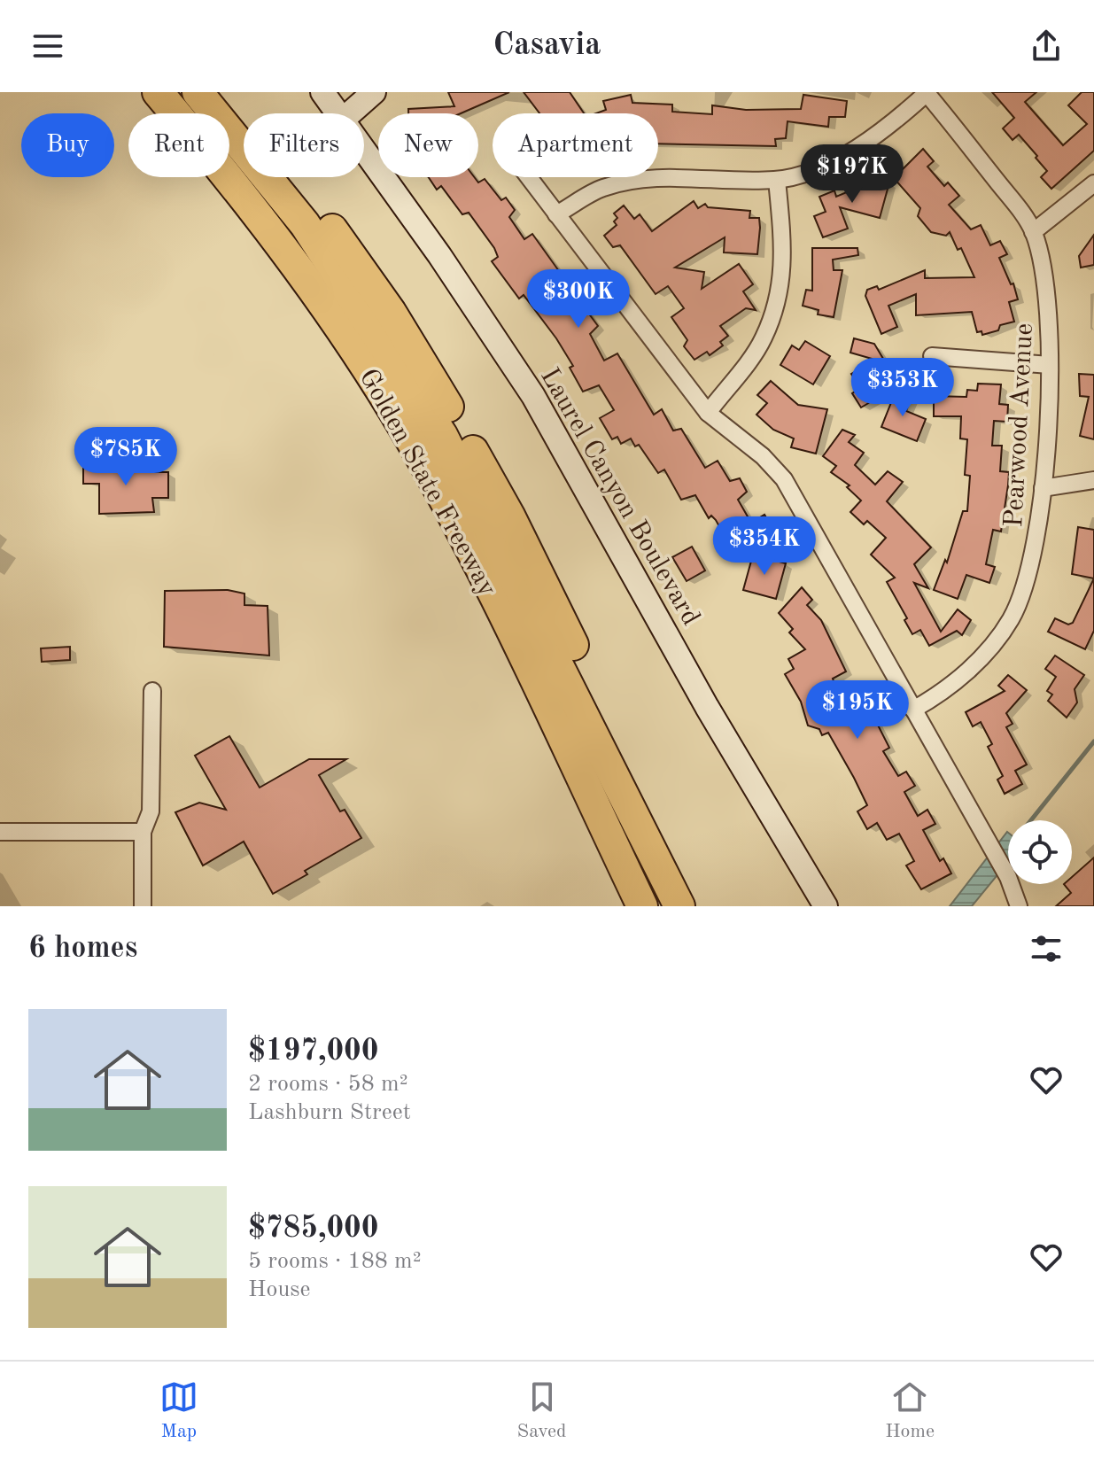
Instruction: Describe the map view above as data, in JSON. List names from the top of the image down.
{
  "streets": {
    "highway": ["Golden State Freeway"],
    "main road": ["Laurel Canyon Boulevard"],
    "street": ["Pearwood Avenue"]
  },
  "page": {
    "header": "Casavia",
    "chip": [
      "Buy",
      "Rent",
      "Filters",
      "New",
      "Apartment"
    ],
    "price": [
      "$197K",
      "$300K",
      "$353K",
      "$785K",
      "$354K",
      "$195K"
    ],
    "heading": "6 homes",
    "list": [
      {
        "name": "$197,000",
        "note": "2 rooms · 58 m² · Lashburn Street"
      },
      {
        "name": "$785,000",
        "note": "5 rooms · 188 m² · House"
      }
    ],
    "tabs": ["Map", "Saved", "Home"]
  }
}
